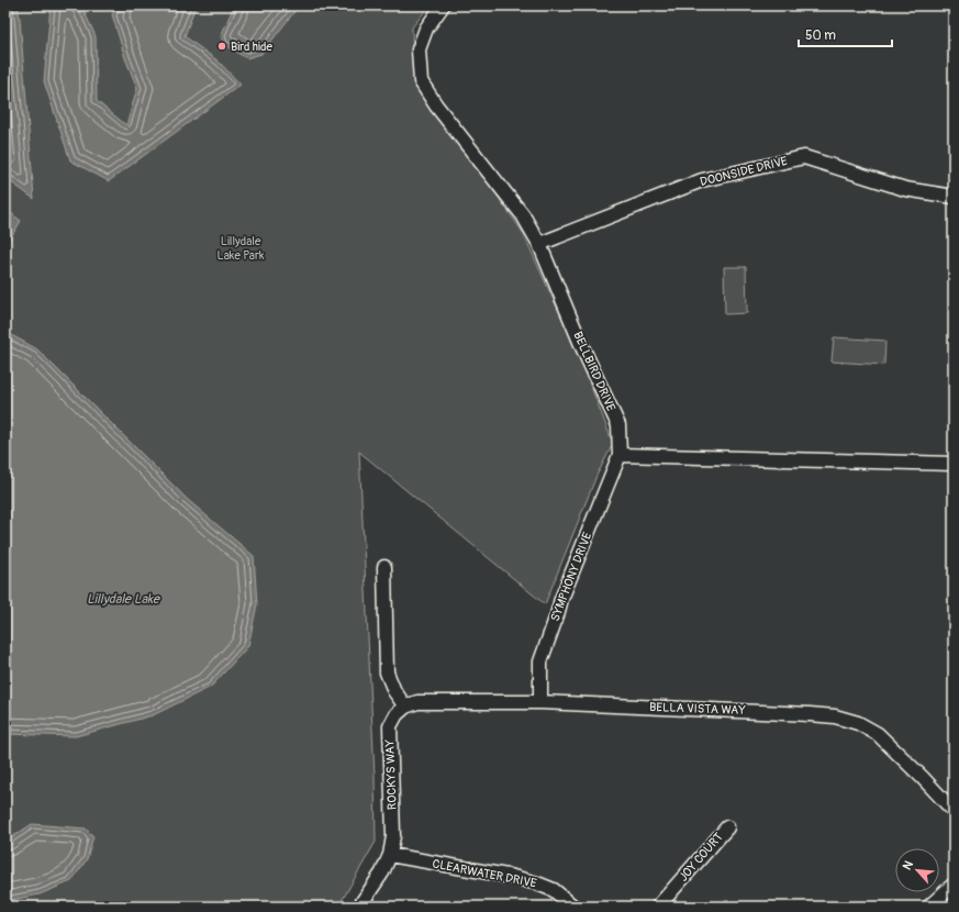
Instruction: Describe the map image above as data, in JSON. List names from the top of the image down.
{
  "streets": {
    "street": [
      "DOONSIDE DRIVE",
      "BELLBIRD DRIVE",
      "SYMPHONY DRIVE",
      "BELLA VISTA WAY",
      "ROCKYS WAY",
      "JOY COURT",
      "CLEARWATER DRIVE"
    ]
  },
  "crossings": [
    ["DOONSIDE DRIVE", "BELLBIRD DRIVE"],
    ["BELLBIRD DRIVE", "SYMPHONY DRIVE"],
    ["SYMPHONY DRIVE", "BELLA VISTA WAY"],
    ["BELLA VISTA WAY", "ROCKYS WAY"],
    ["ROCKYS WAY", "CLEARWATER DRIVE"]
  ],
  "water": ["Lillydale Lake"],
  "parks": ["Lillydale Lake Park"],
  "places": ["Bird hide"],
  "scale_bar": "50 m",
  "north": "top left"
}
